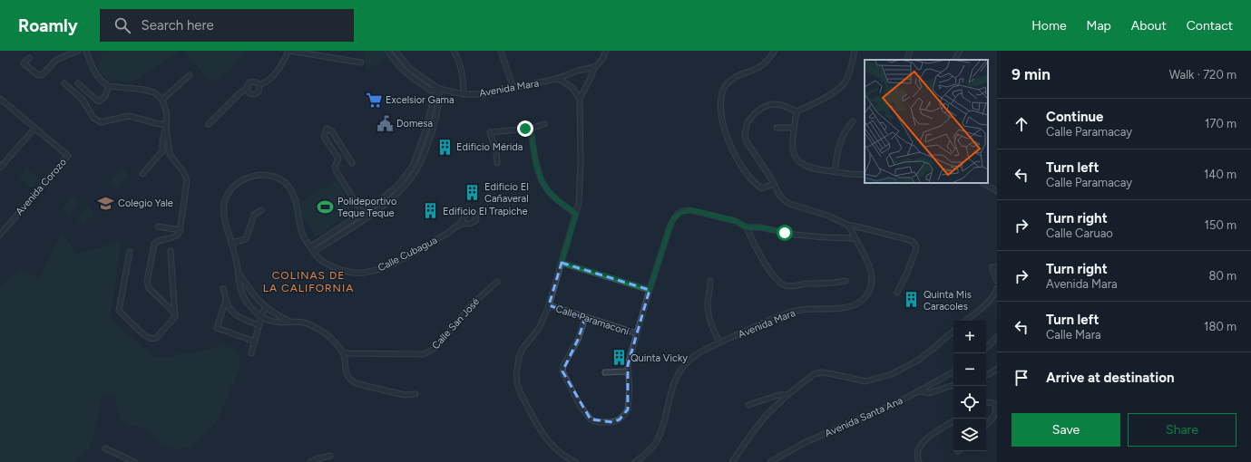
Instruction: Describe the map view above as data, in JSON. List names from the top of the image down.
{
  "streets": {
    "street": [
      "Avenida Mara",
      "Avenida Corozo",
      "Calle Cubagua",
      "Calle Paramaconí",
      "Calle San José",
      "Avenida Santa Ana"
    ]
  },
  "districts": ["COLINAS DE LA CALIFORNIA"],
  "places": {
    "supermarket": ["Excelsior Gama"],
    "public building": ["Domesa"],
    "building": [
      "Edificio Mérida",
      "Edificio El Cañaveral",
      "Edificio El Trapiche",
      "Quinta Mis Caracoles",
      "Quinta Vicky"
    ],
    "school or university": ["Colegio Yale"],
    "sports": ["Polideportivo Teque Teque"]
  },
  "page": {
    "header": "Roamly",
    "search": "Search here",
    "nav": [
      "Home",
      "Map",
      "About",
      "Contact"
    ],
    "heading": ["9 min", "Walk · 720 m"],
    "list": [
      ["Continue", "Calle Paramacay", "170 m"],
      ["Turn left", "Calle Paramacay", "140 m"],
      ["Turn right", "Calle Caruao", "150 m"],
      ["Turn right", "Avenida Mara", "80 m"],
      ["Turn left", "Calle Mara", "180 m"],
      "Arrive at destination"
    ],
    "map_buttons": ["+", "−"],
    "buttons": ["Save", "Share"]
  }
}
